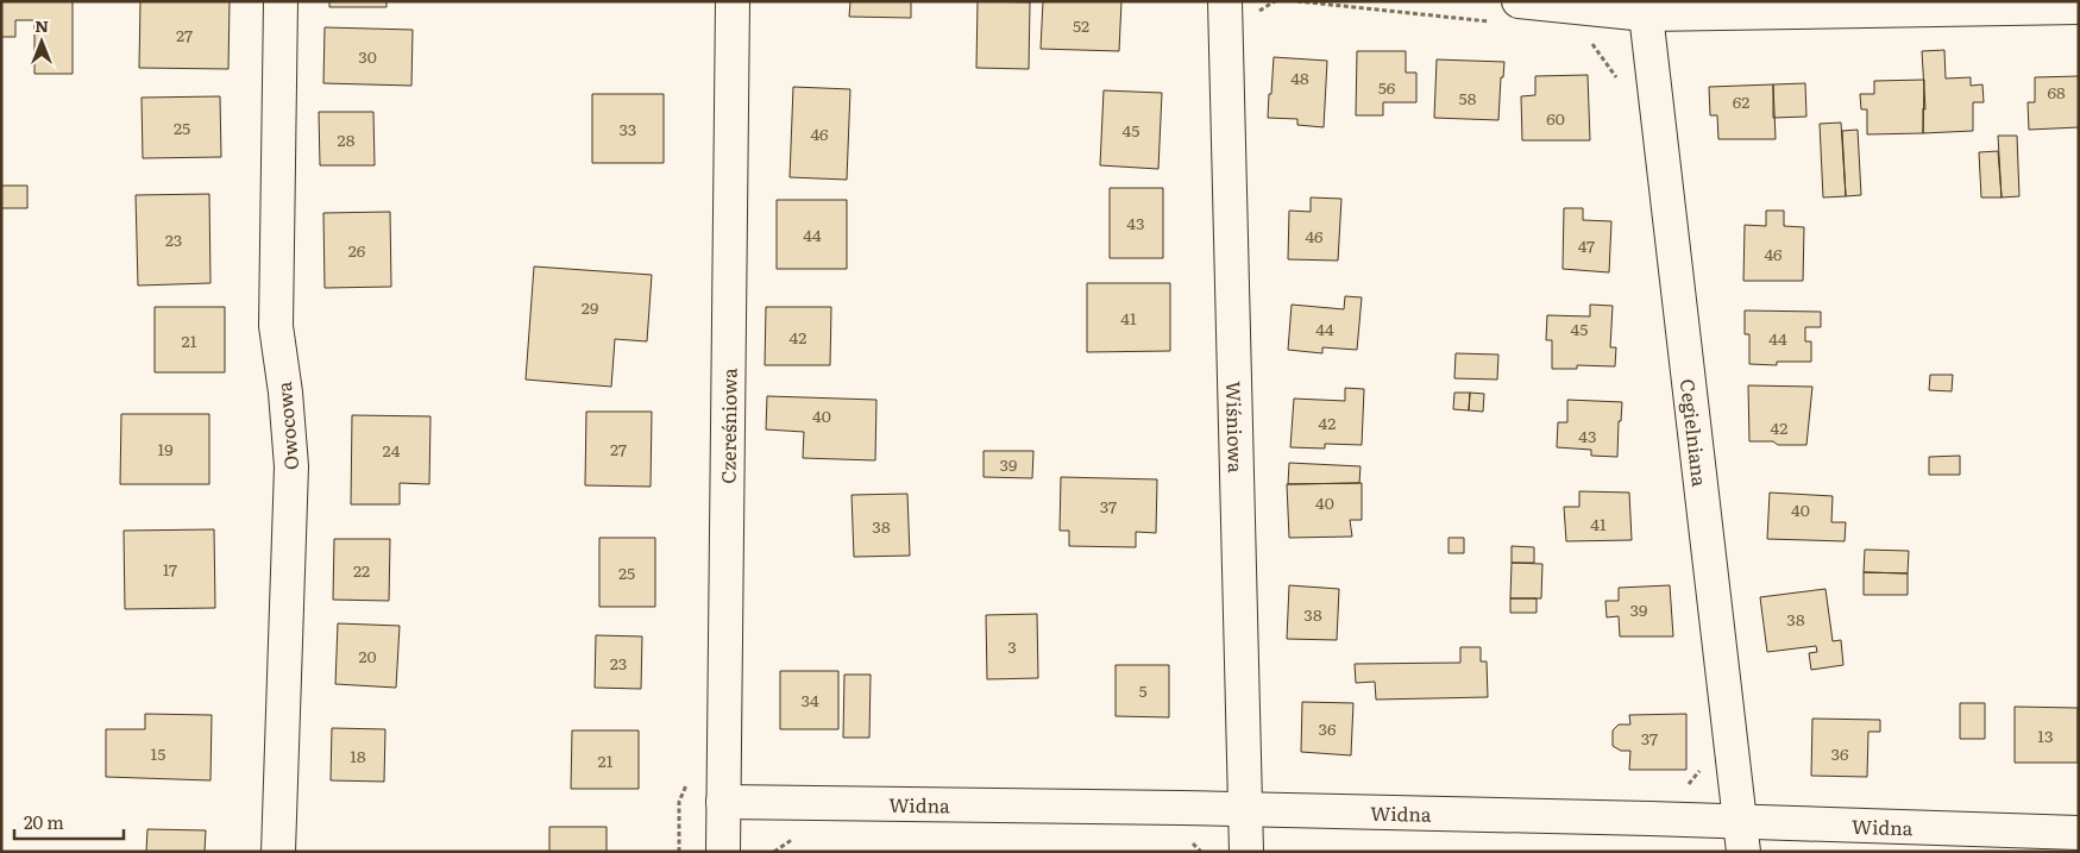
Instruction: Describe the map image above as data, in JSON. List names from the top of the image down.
{
  "streets": {
    "street": [
      "Owocowa",
      "Czereśniowa",
      "Wiśniowa",
      "Cegielniana",
      "Widna"
    ]
  },
  "crossings": [
    ["Czereśniowa", "Widna"],
    ["Wiśniowa", "Widna"],
    ["Cegielniana", "Widna"]
  ],
  "house_numbers": [
    "52",
    "27",
    "30",
    "48",
    "56",
    "68",
    "58",
    "62",
    "60",
    "25",
    "33",
    "45",
    "46",
    "28",
    "43",
    "44",
    "46",
    "23",
    "47",
    "26",
    "46",
    "29",
    "41",
    "44",
    "45",
    "42",
    "44",
    "21",
    "40",
    "42",
    "42",
    "43",
    "19",
    "27",
    "24",
    "39",
    "40",
    "37",
    "40",
    "41",
    "38",
    "17",
    "22",
    "25",
    "39",
    "38",
    "38",
    "3",
    "20",
    "23",
    "5",
    "34",
    "36",
    "13",
    "37",
    "15",
    "36",
    "18",
    "21"
  ],
  "scale_bar": "20 m",
  "north": "top"
}
